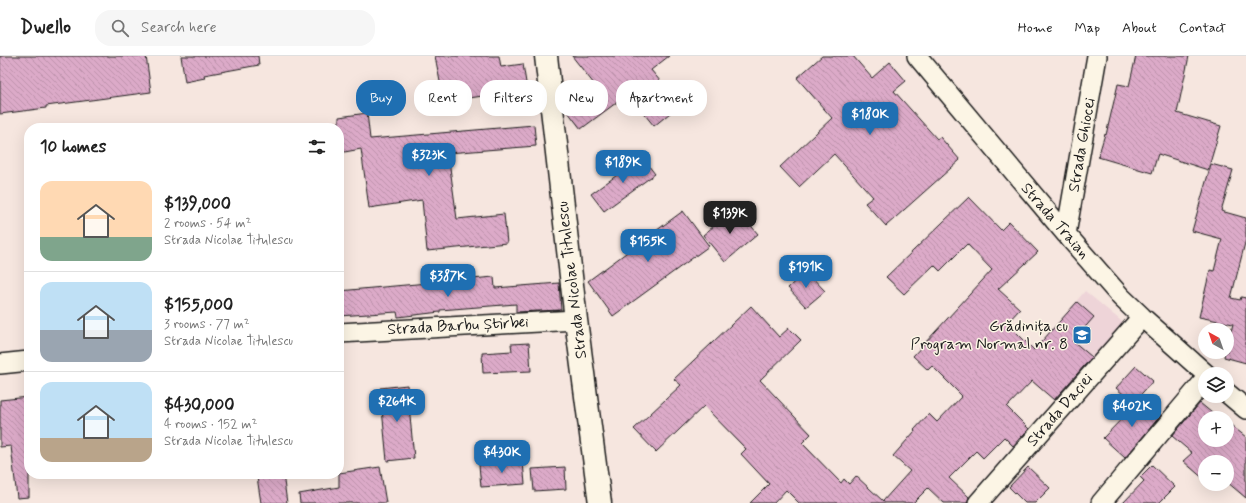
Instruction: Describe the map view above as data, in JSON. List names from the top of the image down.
{
  "streets": {
    "street": [
      "Strada Ghiocei",
      "Strada Traian",
      "Strada Nicolae Titulescu",
      "Strada Barbu Știrbei",
      "Strada Daciei"
    ]
  },
  "crossings": [
    ["Strada Ghiocei", "Strada Traian"],
    ["Strada Traian", "Strada Daciei"],
    ["Strada Nicolae Titulescu", "Strada Barbu Știrbei"]
  ],
  "places": {
    "school or university": ["Grădinița cu Program Normal nr. 8"]
  },
  "north": "top left",
  "page": {
    "header": "Dwello",
    "search": "Search here",
    "nav": [
      "Home",
      "Map",
      "About",
      "Contact"
    ],
    "chip": [
      "Buy",
      "Rent",
      "Filters",
      "New",
      "Apartment"
    ],
    "price": [
      "$180K",
      "$323K",
      "$189K",
      "$139K",
      "$155K",
      "$191K",
      "$387K",
      "$264K",
      "$402K",
      "$430K"
    ],
    "heading": "10 homes",
    "list": [
      {
        "name": "$139,000",
        "note": "2 rooms · 54 m² · Strada Nicolae Titulescu"
      },
      {
        "name": "$155,000",
        "note": "3 rooms · 77 m² · Strada Nicolae Titulescu"
      },
      {
        "name": "$430,000",
        "note": "4 rooms · 152 m² · Strada Nicolae Titulescu"
      }
    ],
    "map_buttons": ["+", "−"]
  }
}
